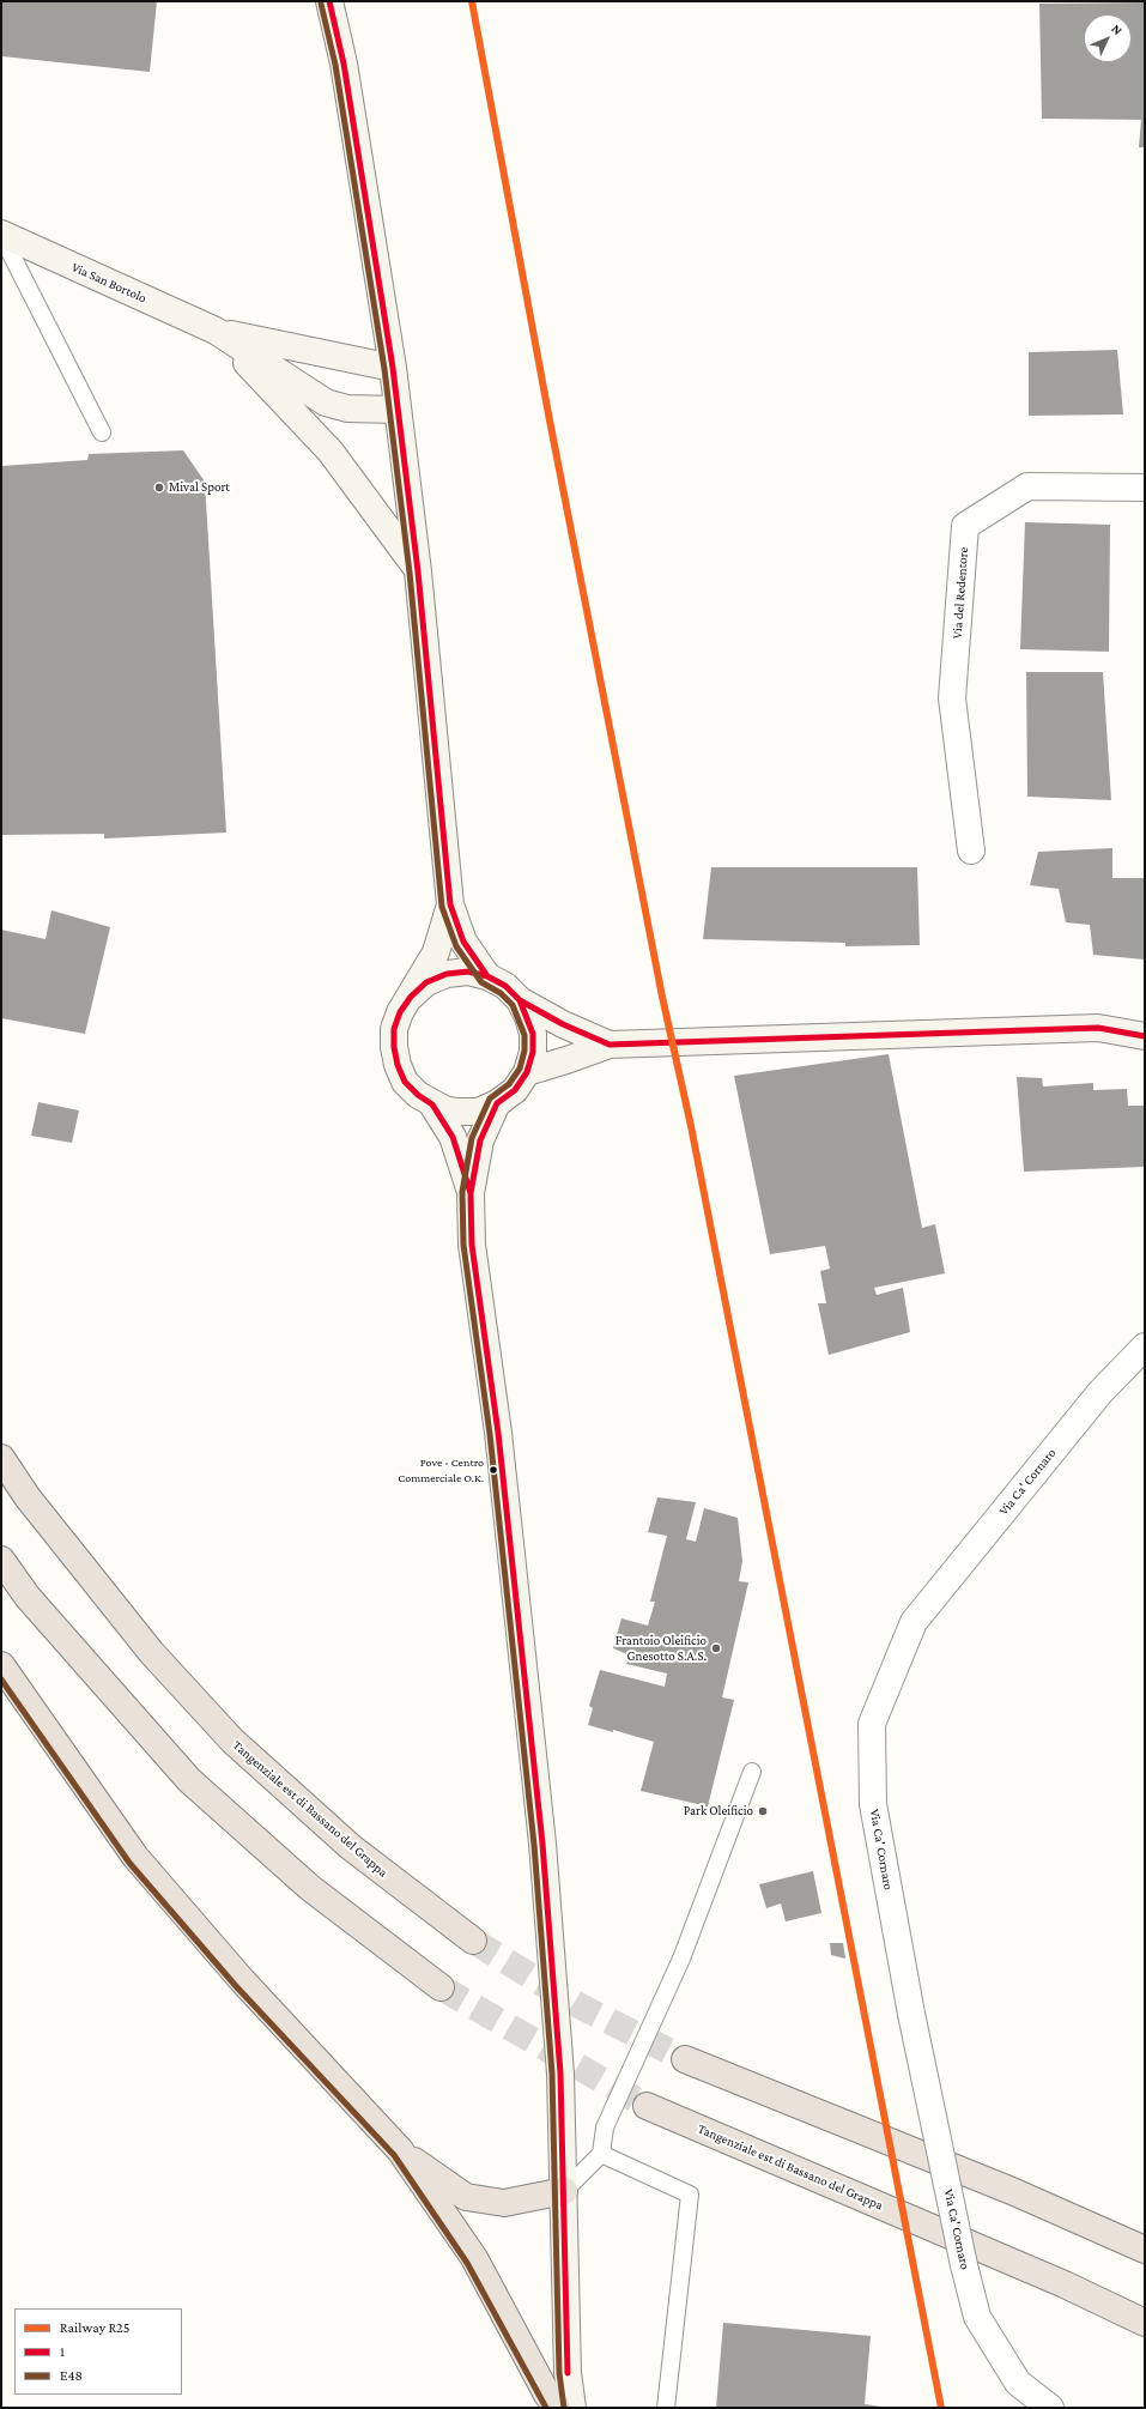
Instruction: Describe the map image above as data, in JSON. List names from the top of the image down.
{
  "streets": {
    "highway": ["Tangenziale est di Bassano del Grappa"],
    "main road": ["Via San Bortolo"],
    "street": ["Via del Redentore", "Via Ca' Cornaro"]
  },
  "places": [
    "Mival Sport",
    "Pove - Centro Commerciale O.K.",
    "Frantoio Oleificio Gnesotto S.A.S.",
    "Park Oleificio"
  ],
  "lines": ["rail line R25", "transit line 1", "transit line E48"],
  "legend": ["Railway R25", "1", "E48"],
  "north": "top right"
}
